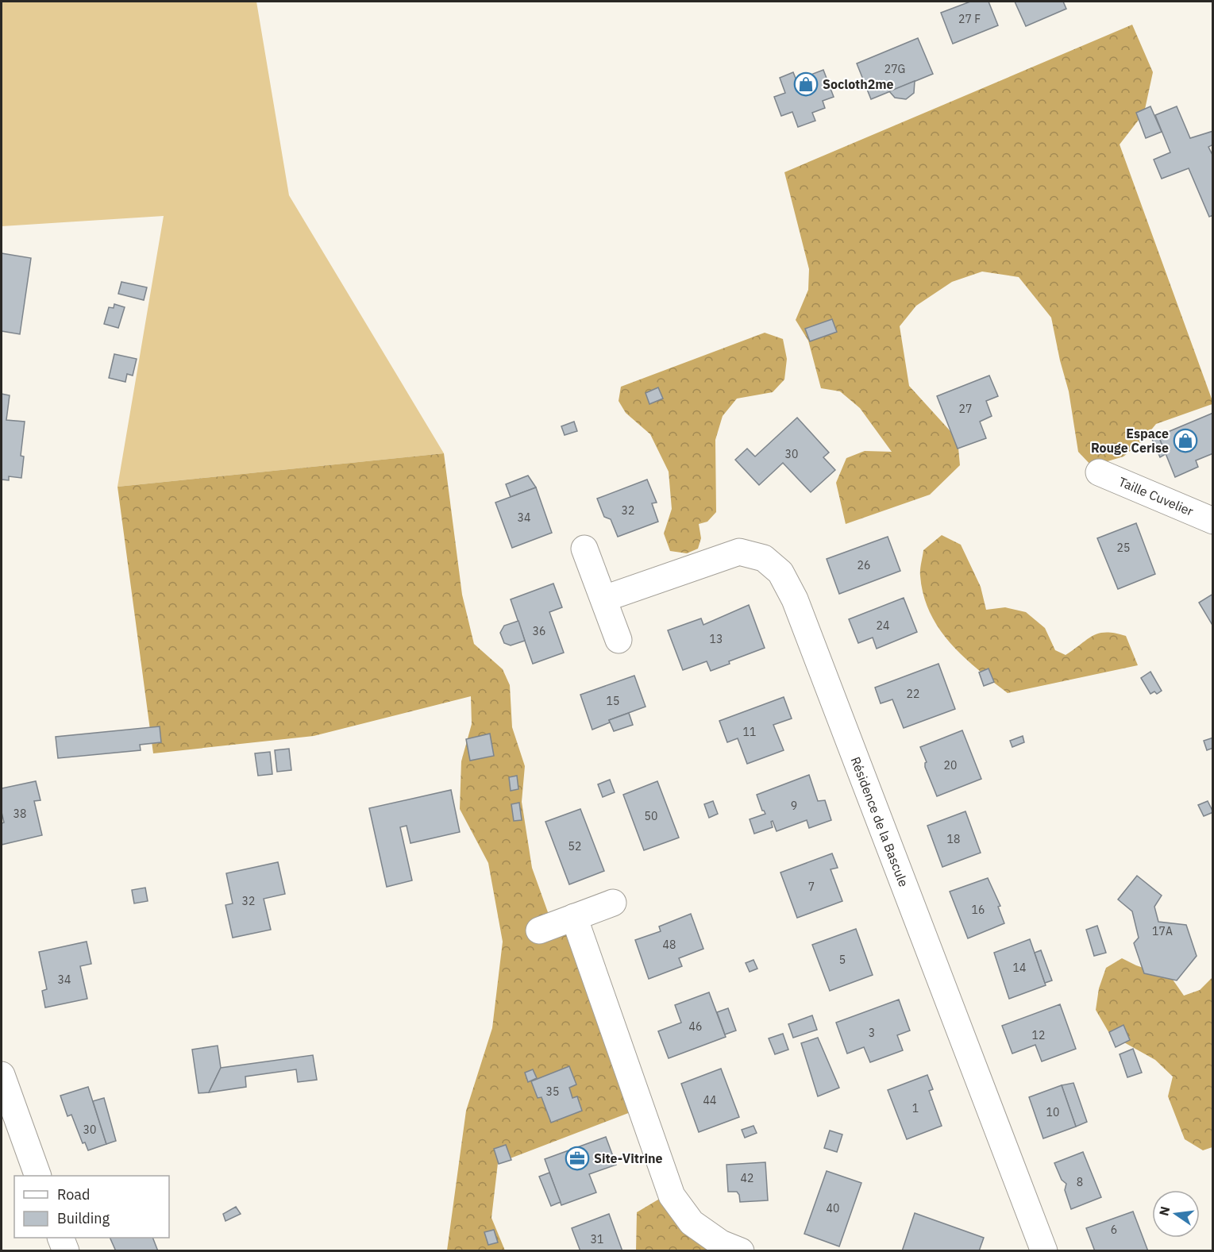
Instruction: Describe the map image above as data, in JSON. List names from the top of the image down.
{
  "streets": {
    "street": ["Taille Cuvelier", "Résidence de la Bascule"]
  },
  "places": {
    "shop": ["Socloth2me", "Espace Rouge Cerise"],
    "office": ["Site-Vitrine"]
  },
  "house_numbers": [
    "27 F",
    "27G",
    "27",
    "30",
    "32",
    "34",
    "25",
    "26",
    "24",
    "36",
    "13",
    "22",
    "15",
    "11",
    "20",
    "9",
    "38",
    "50",
    "18",
    "52",
    "7",
    "32",
    "16",
    "17A",
    "48",
    "5",
    "14",
    "34",
    "46",
    "3",
    "12",
    "35",
    "44",
    "1",
    "10",
    "30",
    "42",
    "8",
    "40",
    "6",
    "31"
  ],
  "legend": ["Road", "Building"],
  "north": "left"
}
